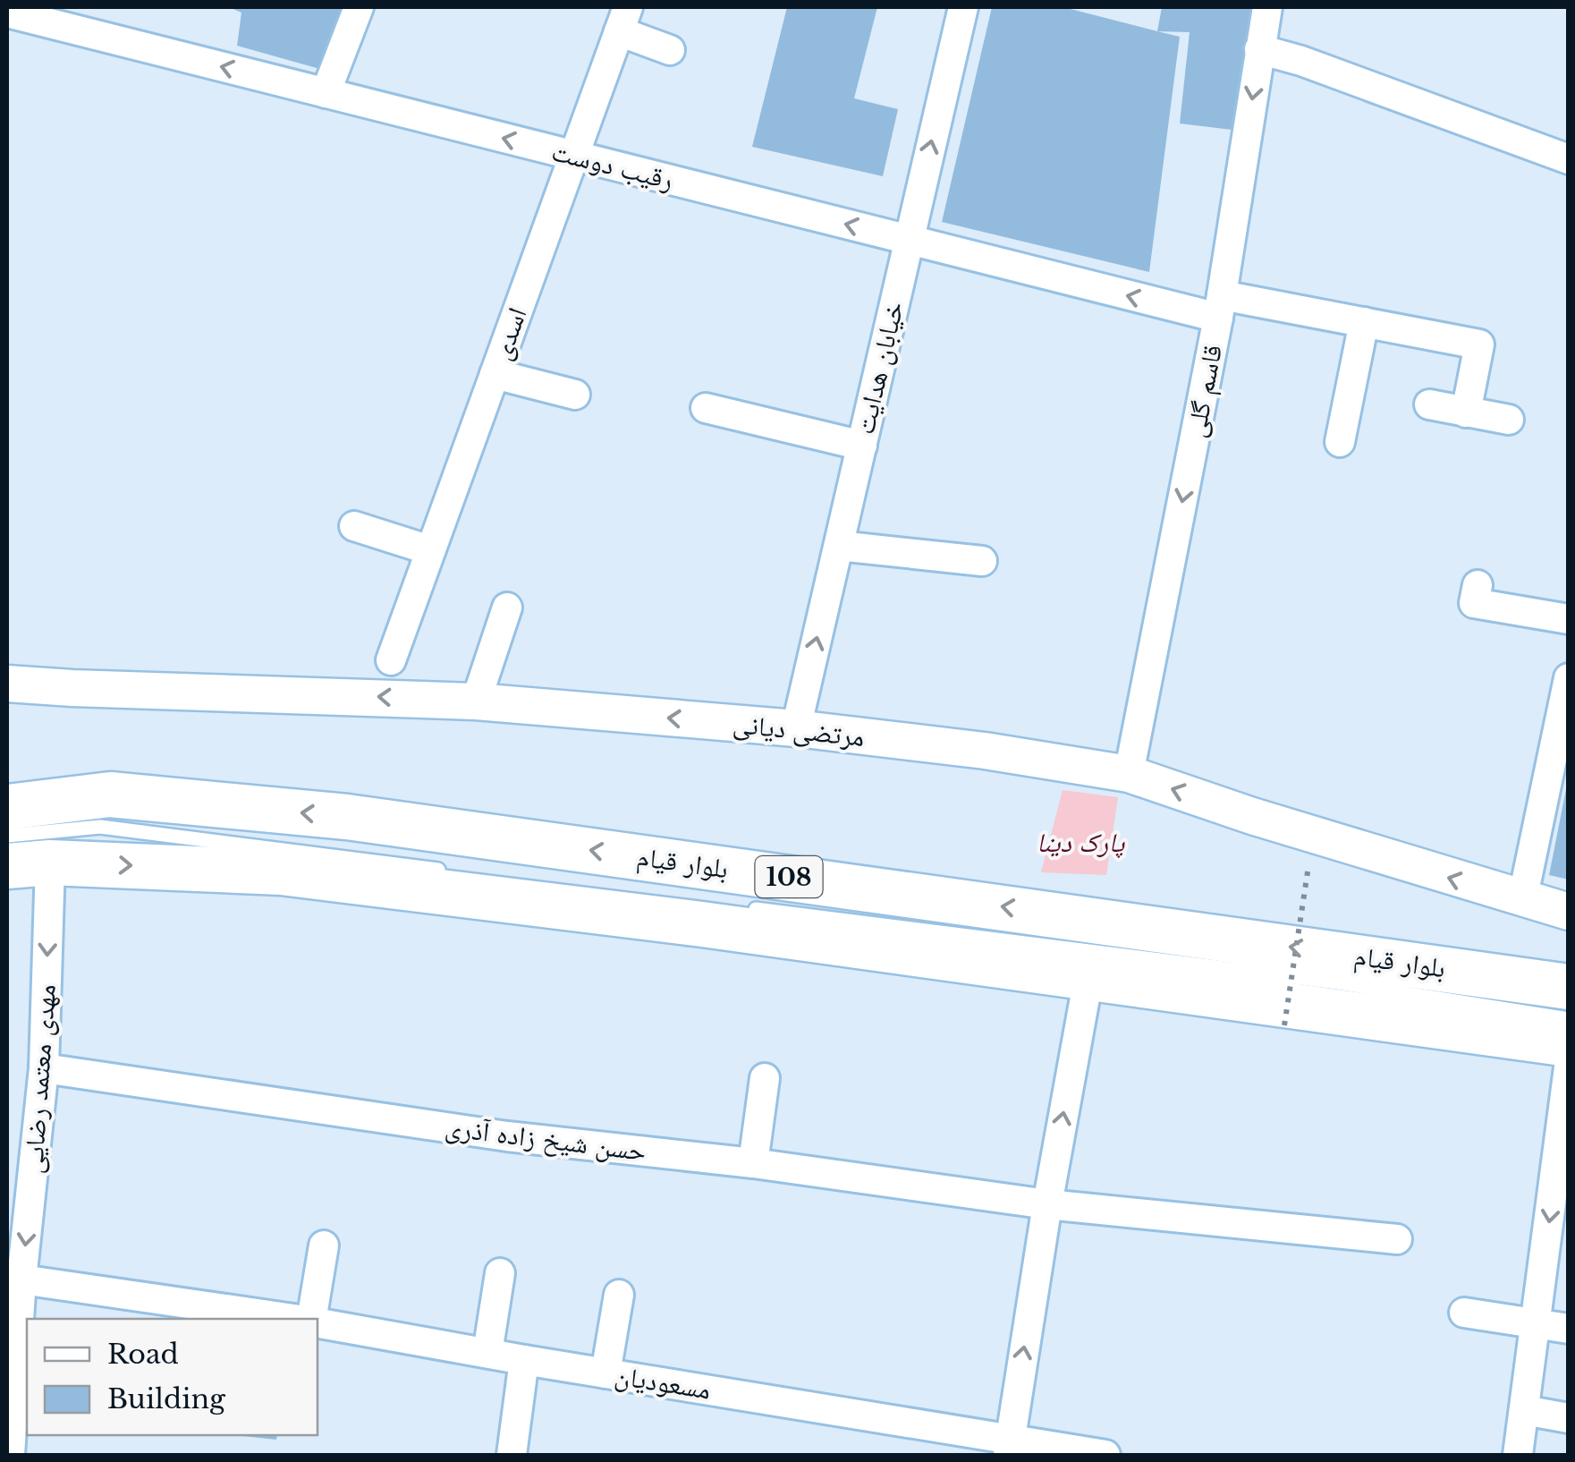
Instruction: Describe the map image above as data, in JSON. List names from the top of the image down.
{
  "streets": {
    "main road": ["بلوار قیام", "108"],
    "street": [
      "رقیب دوست",
      "اسدی",
      "خیابان‌ هدایت",
      "قاسم گلی",
      "مرتضی دیانی",
      "مهدی معتمد رضایی",
      "حسن شیخ زاده آذری",
      "مسعودیان"
    ]
  },
  "crossings": [
    ["رقیب دوست", "اسدی"],
    ["رقیب دوست", "خیابان‌ هدایت"],
    ["رقیب دوست", "قاسم گلی"],
    ["خیابان‌ هدایت", "مرتضی دیانی"],
    ["قاسم گلی", "مرتضی دیانی"],
    ["108", "مهدی معتمد رضایی"],
    ["مهدی معتمد رضایی", "حسن شیخ زاده آذری"],
    ["مهدی معتمد رضایی", "مسعودیان"]
  ],
  "one_way": [
    "رقیب دوست",
    "خیابان‌ هدایت",
    "قاسم گلی",
    "مرتضی دیانی",
    "مهدی معتمد رضایی"
  ],
  "parks": ["پارک دینا"],
  "legend": ["Road", "Building"]
}
